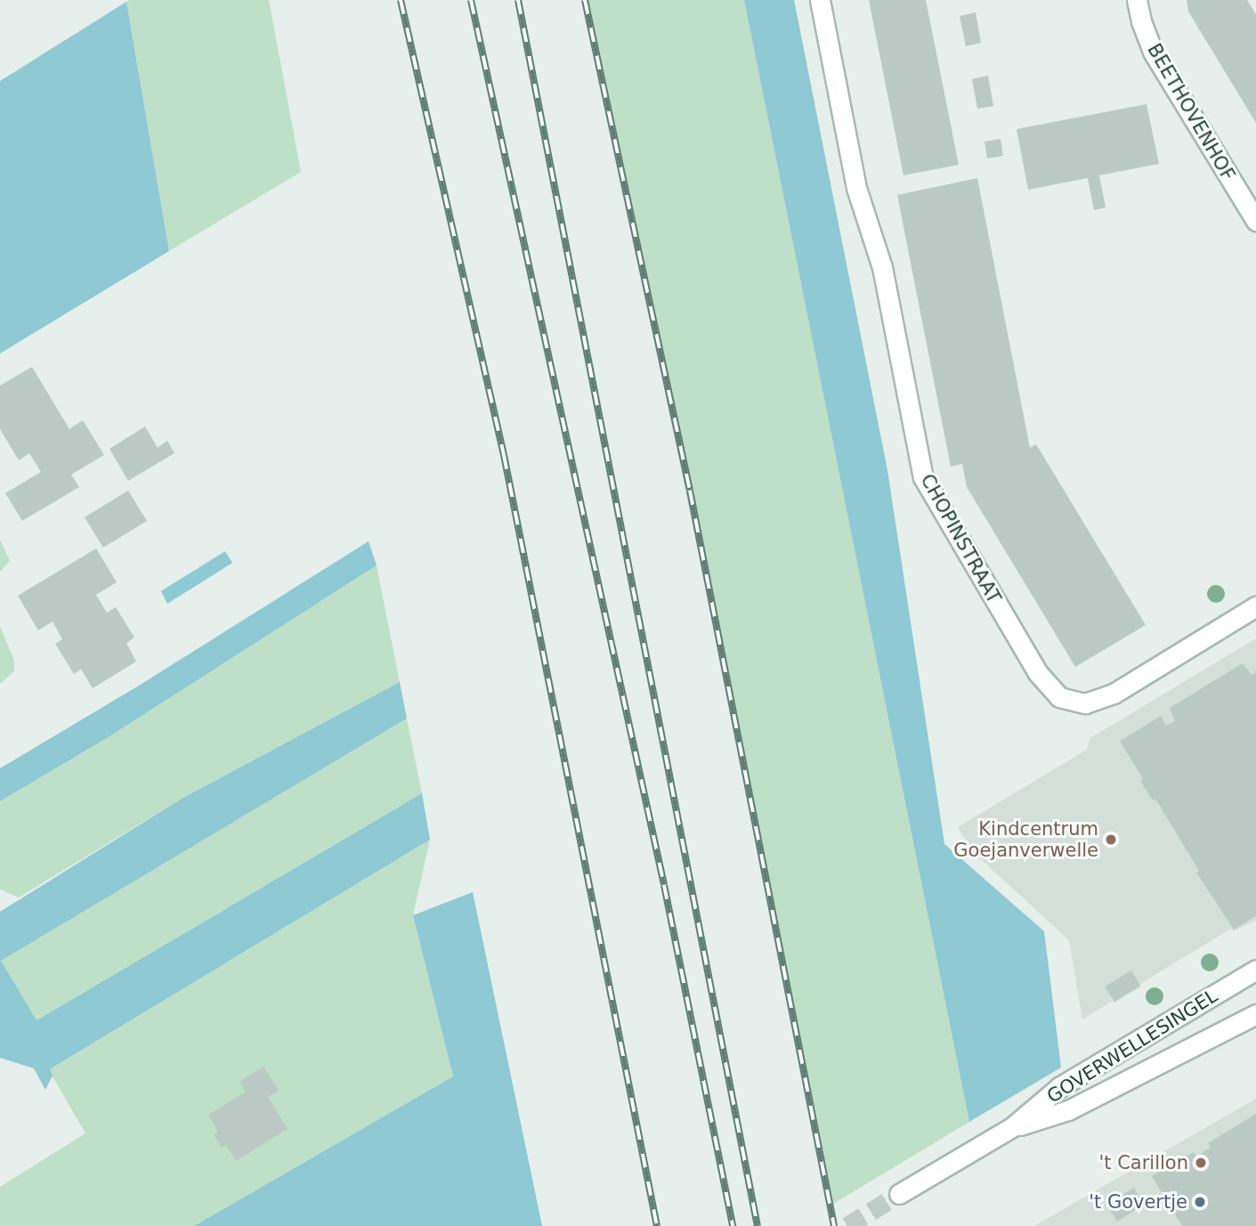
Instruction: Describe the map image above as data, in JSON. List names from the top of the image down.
{
  "streets": {
    "street": ["BEETHOVENHOF", "CHOPINSTRAAT", "GOVERWELLESINGEL"]
  },
  "places": ["Kindcentrum Goejanverwelle", "'t Carillon", "'t Govertje"]
}
